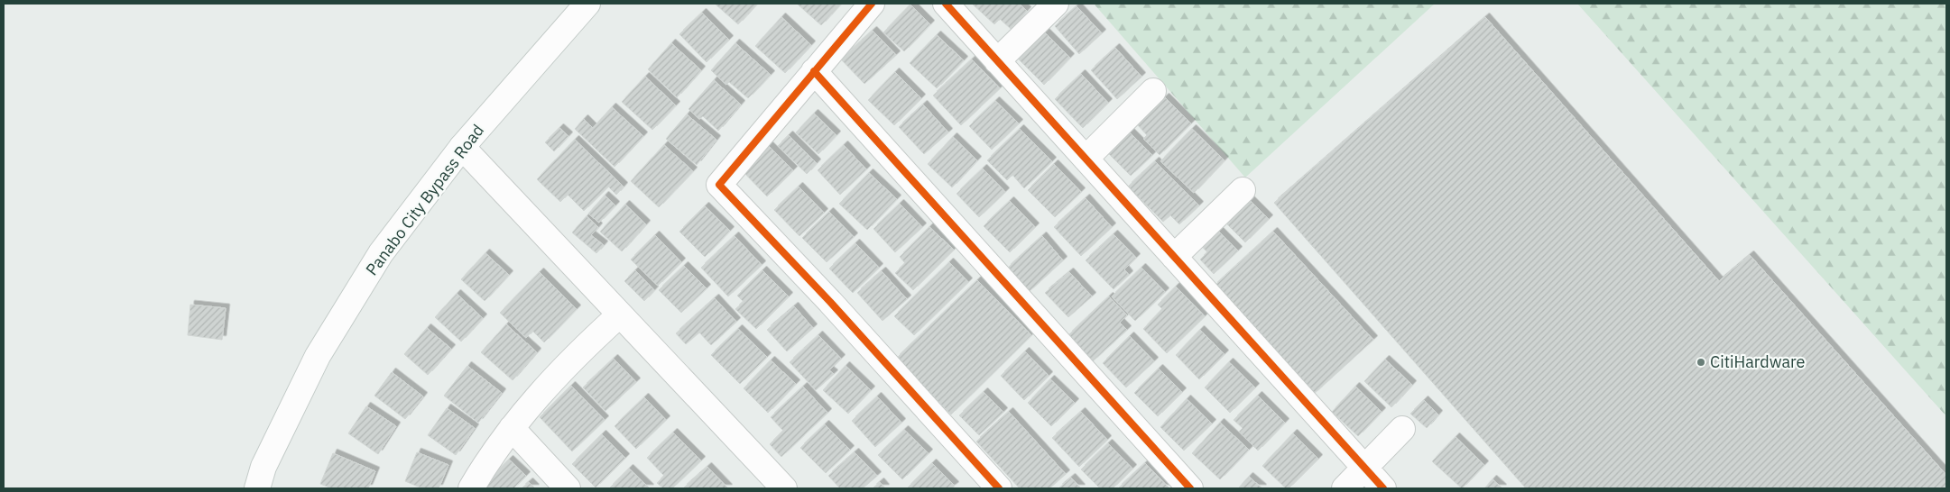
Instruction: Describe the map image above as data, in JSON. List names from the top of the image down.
{
  "streets": {
    "street": ["Panabo City Bypass Road"]
  },
  "places": ["CitiHardware"]
}
